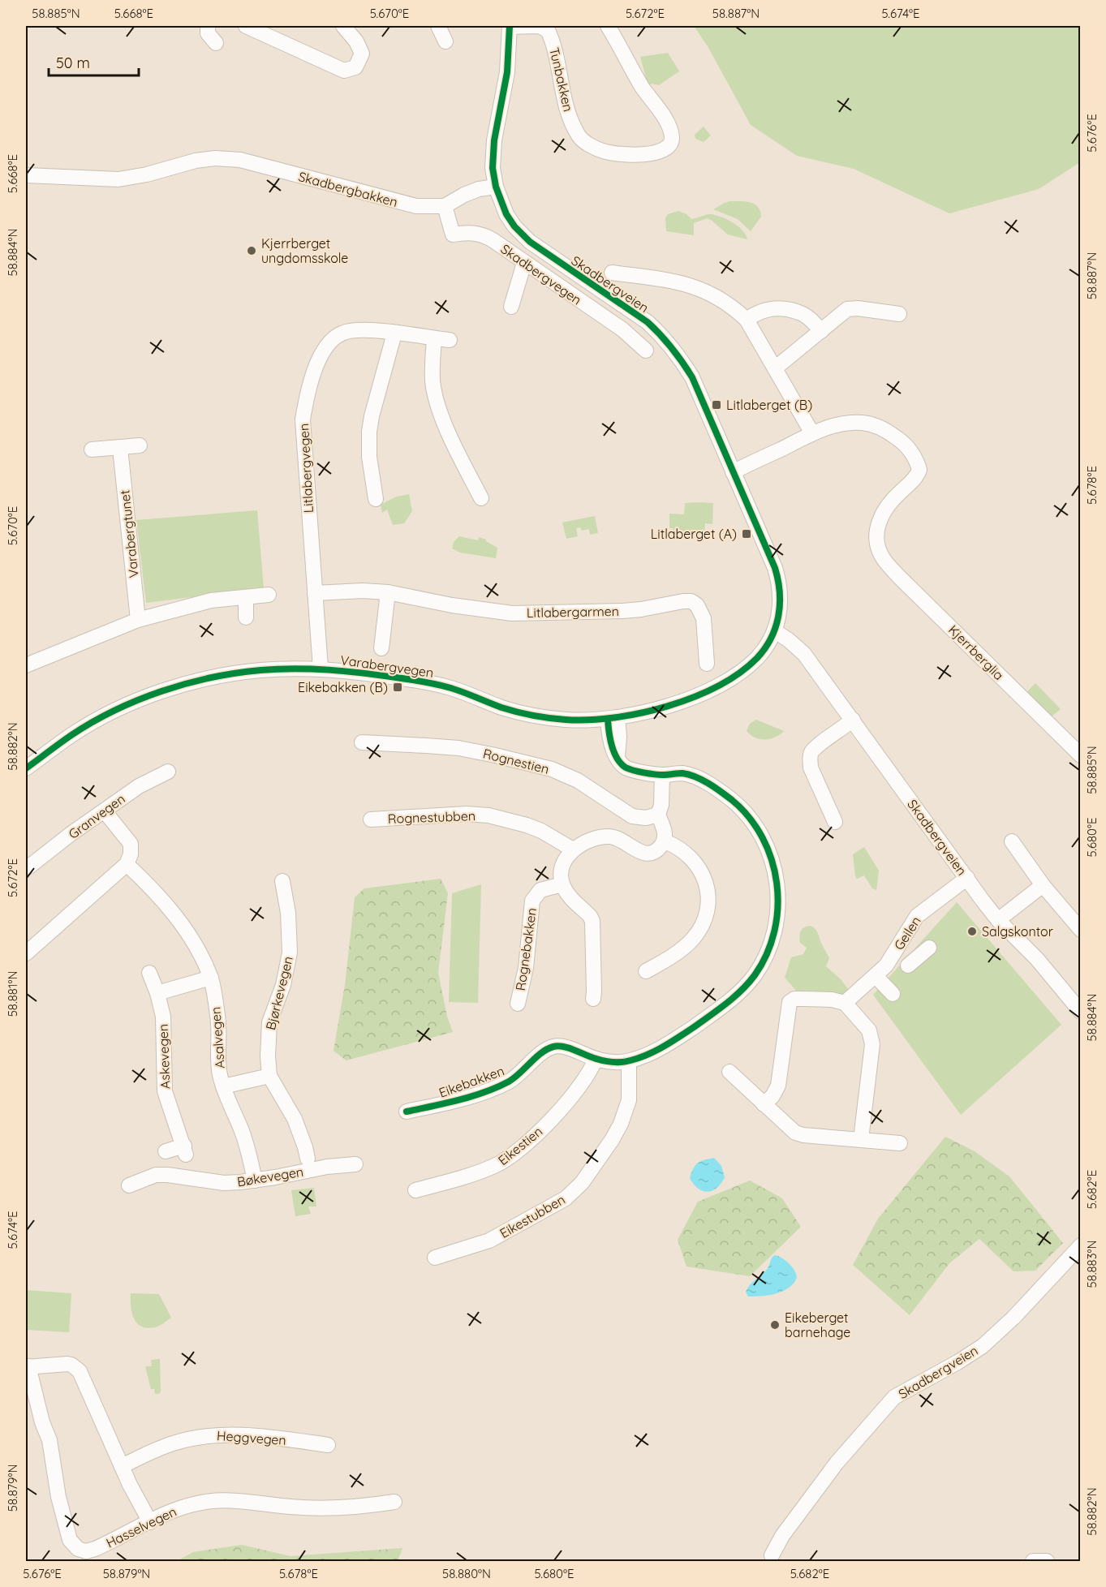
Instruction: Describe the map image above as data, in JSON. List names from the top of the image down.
{
  "streets": {
    "street": [
      "Tunbakken",
      "Skadbergbakken",
      "Skadbergvegen",
      "Skadbergveien",
      "Litlabergvegen",
      "Varabergtunet",
      "Litlabergarmen",
      "Kjerrberglia",
      "Varabergvegen",
      "Rognestien",
      "Granvegen",
      "Rognestubben",
      "Geilen",
      "Rognebakken",
      "Bjørkevegen",
      "Asalvegen",
      "Askevegen",
      "Eikebakken",
      "Eikestien",
      "Bøkevegen",
      "Eikestubben",
      "Heggvegen",
      "Hasselvegen"
    ]
  },
  "crossings": [
    ["Tunbakken", "Skadbergveien"],
    ["Skadbergbakken", "Skadbergvegen"],
    ["Skadbergbakken", "Skadbergveien"],
    ["Skadbergveien", "Varabergvegen"],
    ["Skadbergveien", "Geilen"],
    ["Litlabergvegen", "Litlabergarmen"],
    ["Litlabergvegen", "Varabergvegen"],
    ["Varabergvegen", "Eikebakken"],
    ["Asalvegen", "Bøkevegen"],
    ["Eikebakken", "Eikestien"],
    ["Eikebakken", "Eikestubben"]
  ],
  "places": {
    "other": ["Kjerrberget ungdomsskole", "Salgskontor", "Eikeberget barnehage"],
    "transit": ["Litlaberget (B)", "Litlaberget (A)", "Eikebakken (B)"]
  },
  "scale_bar": "50 m",
  "coordinates": [
    "58.885°N",
    "5.668°E",
    "5.670°E",
    "5.672°E",
    "58.887°N",
    "5.674°E",
    "5.676°E",
    "58.884°N",
    "5.678°E",
    "58.882°N",
    "5.680°E",
    "58.881°N",
    "5.682°E",
    "58.883°N",
    "58.879°N",
    "58.880°N"
  ]
}
